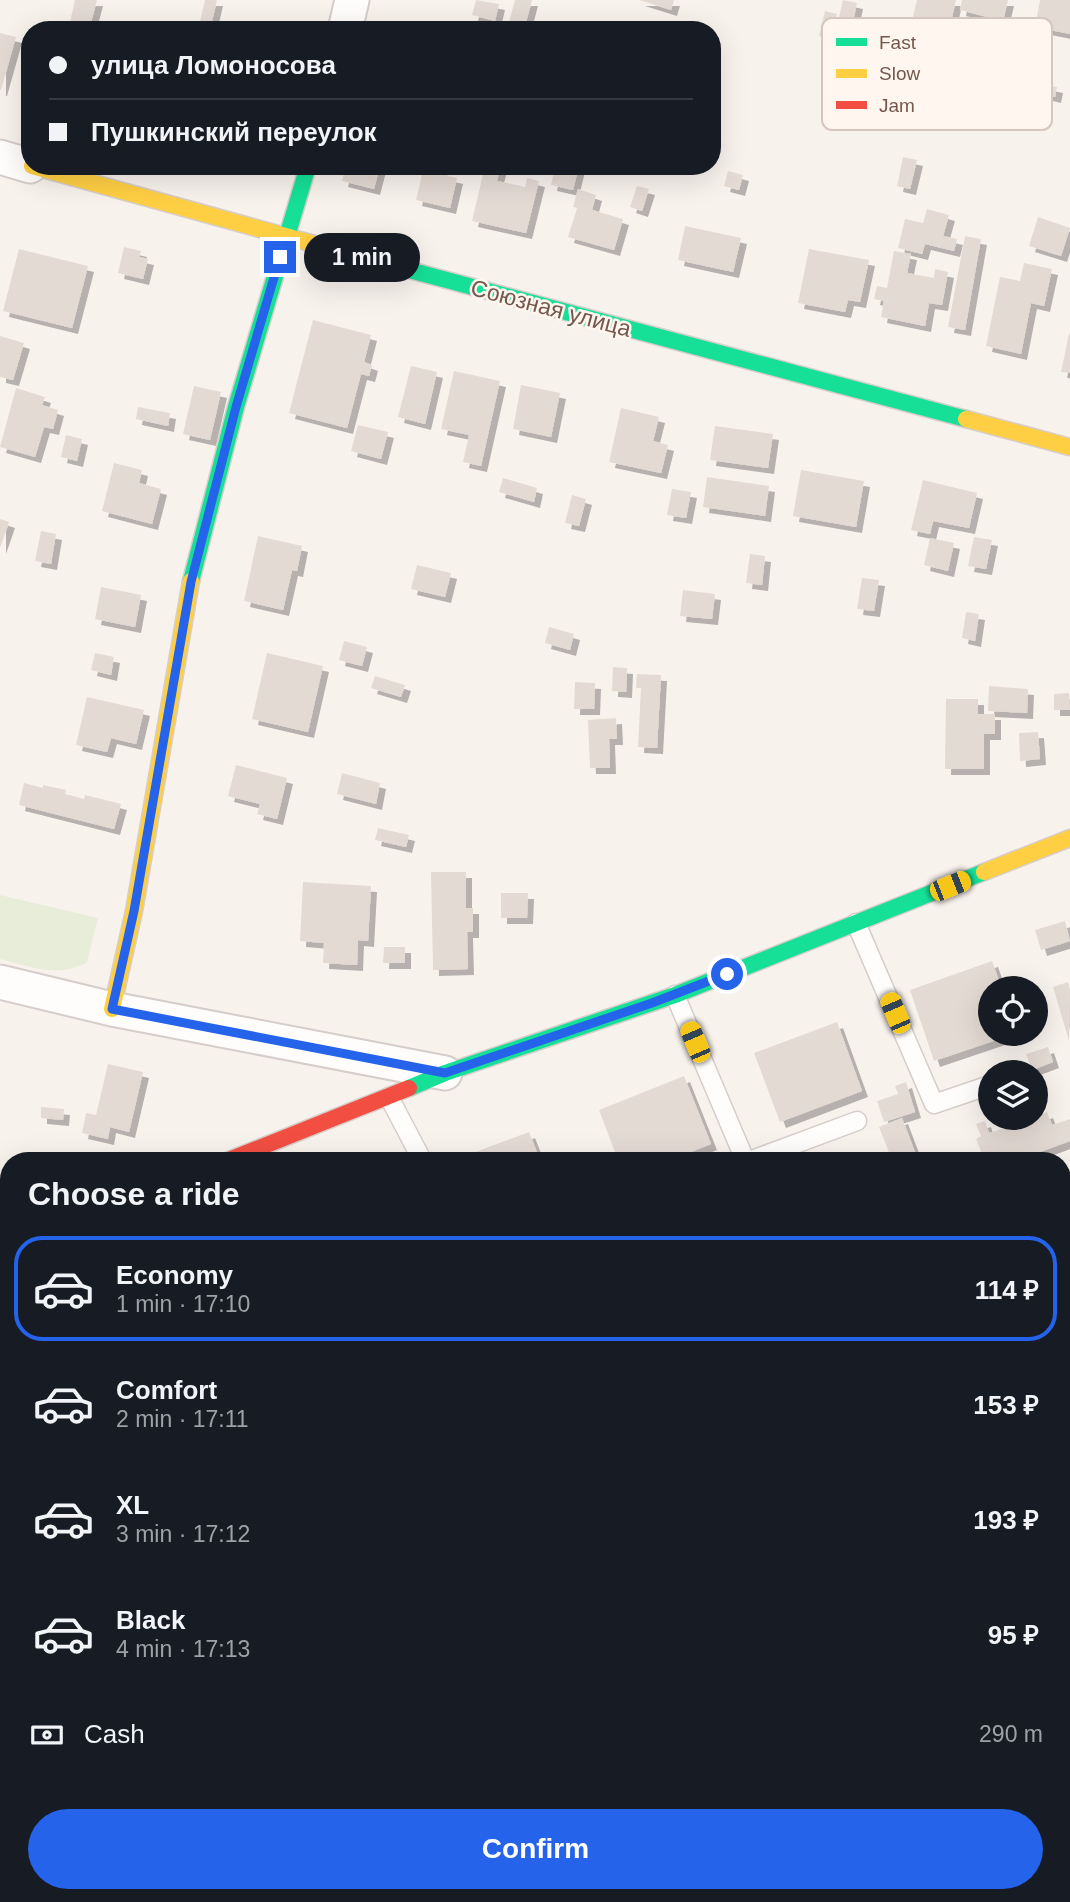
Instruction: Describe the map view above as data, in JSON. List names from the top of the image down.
{
  "streets": {
    "street": ["Союзная улица"]
  },
  "legend": ["Fast", "Slow", "Jam"],
  "page": {
    "banner": ["улица Ломоносова", "Пушкинский переулок"],
    "bubble": "1 min",
    "heading": "Choose a ride",
    "list": [
      {
        "name": "Economy",
        "note": "1 min · 17:10",
        "value": "114 ₽"
      },
      {
        "name": "Comfort",
        "note": "2 min · 17:11",
        "value": "153 ₽"
      },
      {
        "name": "XL",
        "note": "3 min · 17:12",
        "value": "193 ₽"
      },
      {
        "name": "Black",
        "note": "4 min · 17:13",
        "value": "95 ₽"
      }
    ],
    "pay": ["Cash", "290 m"],
    "buttons": "Confirm"
  }
}
